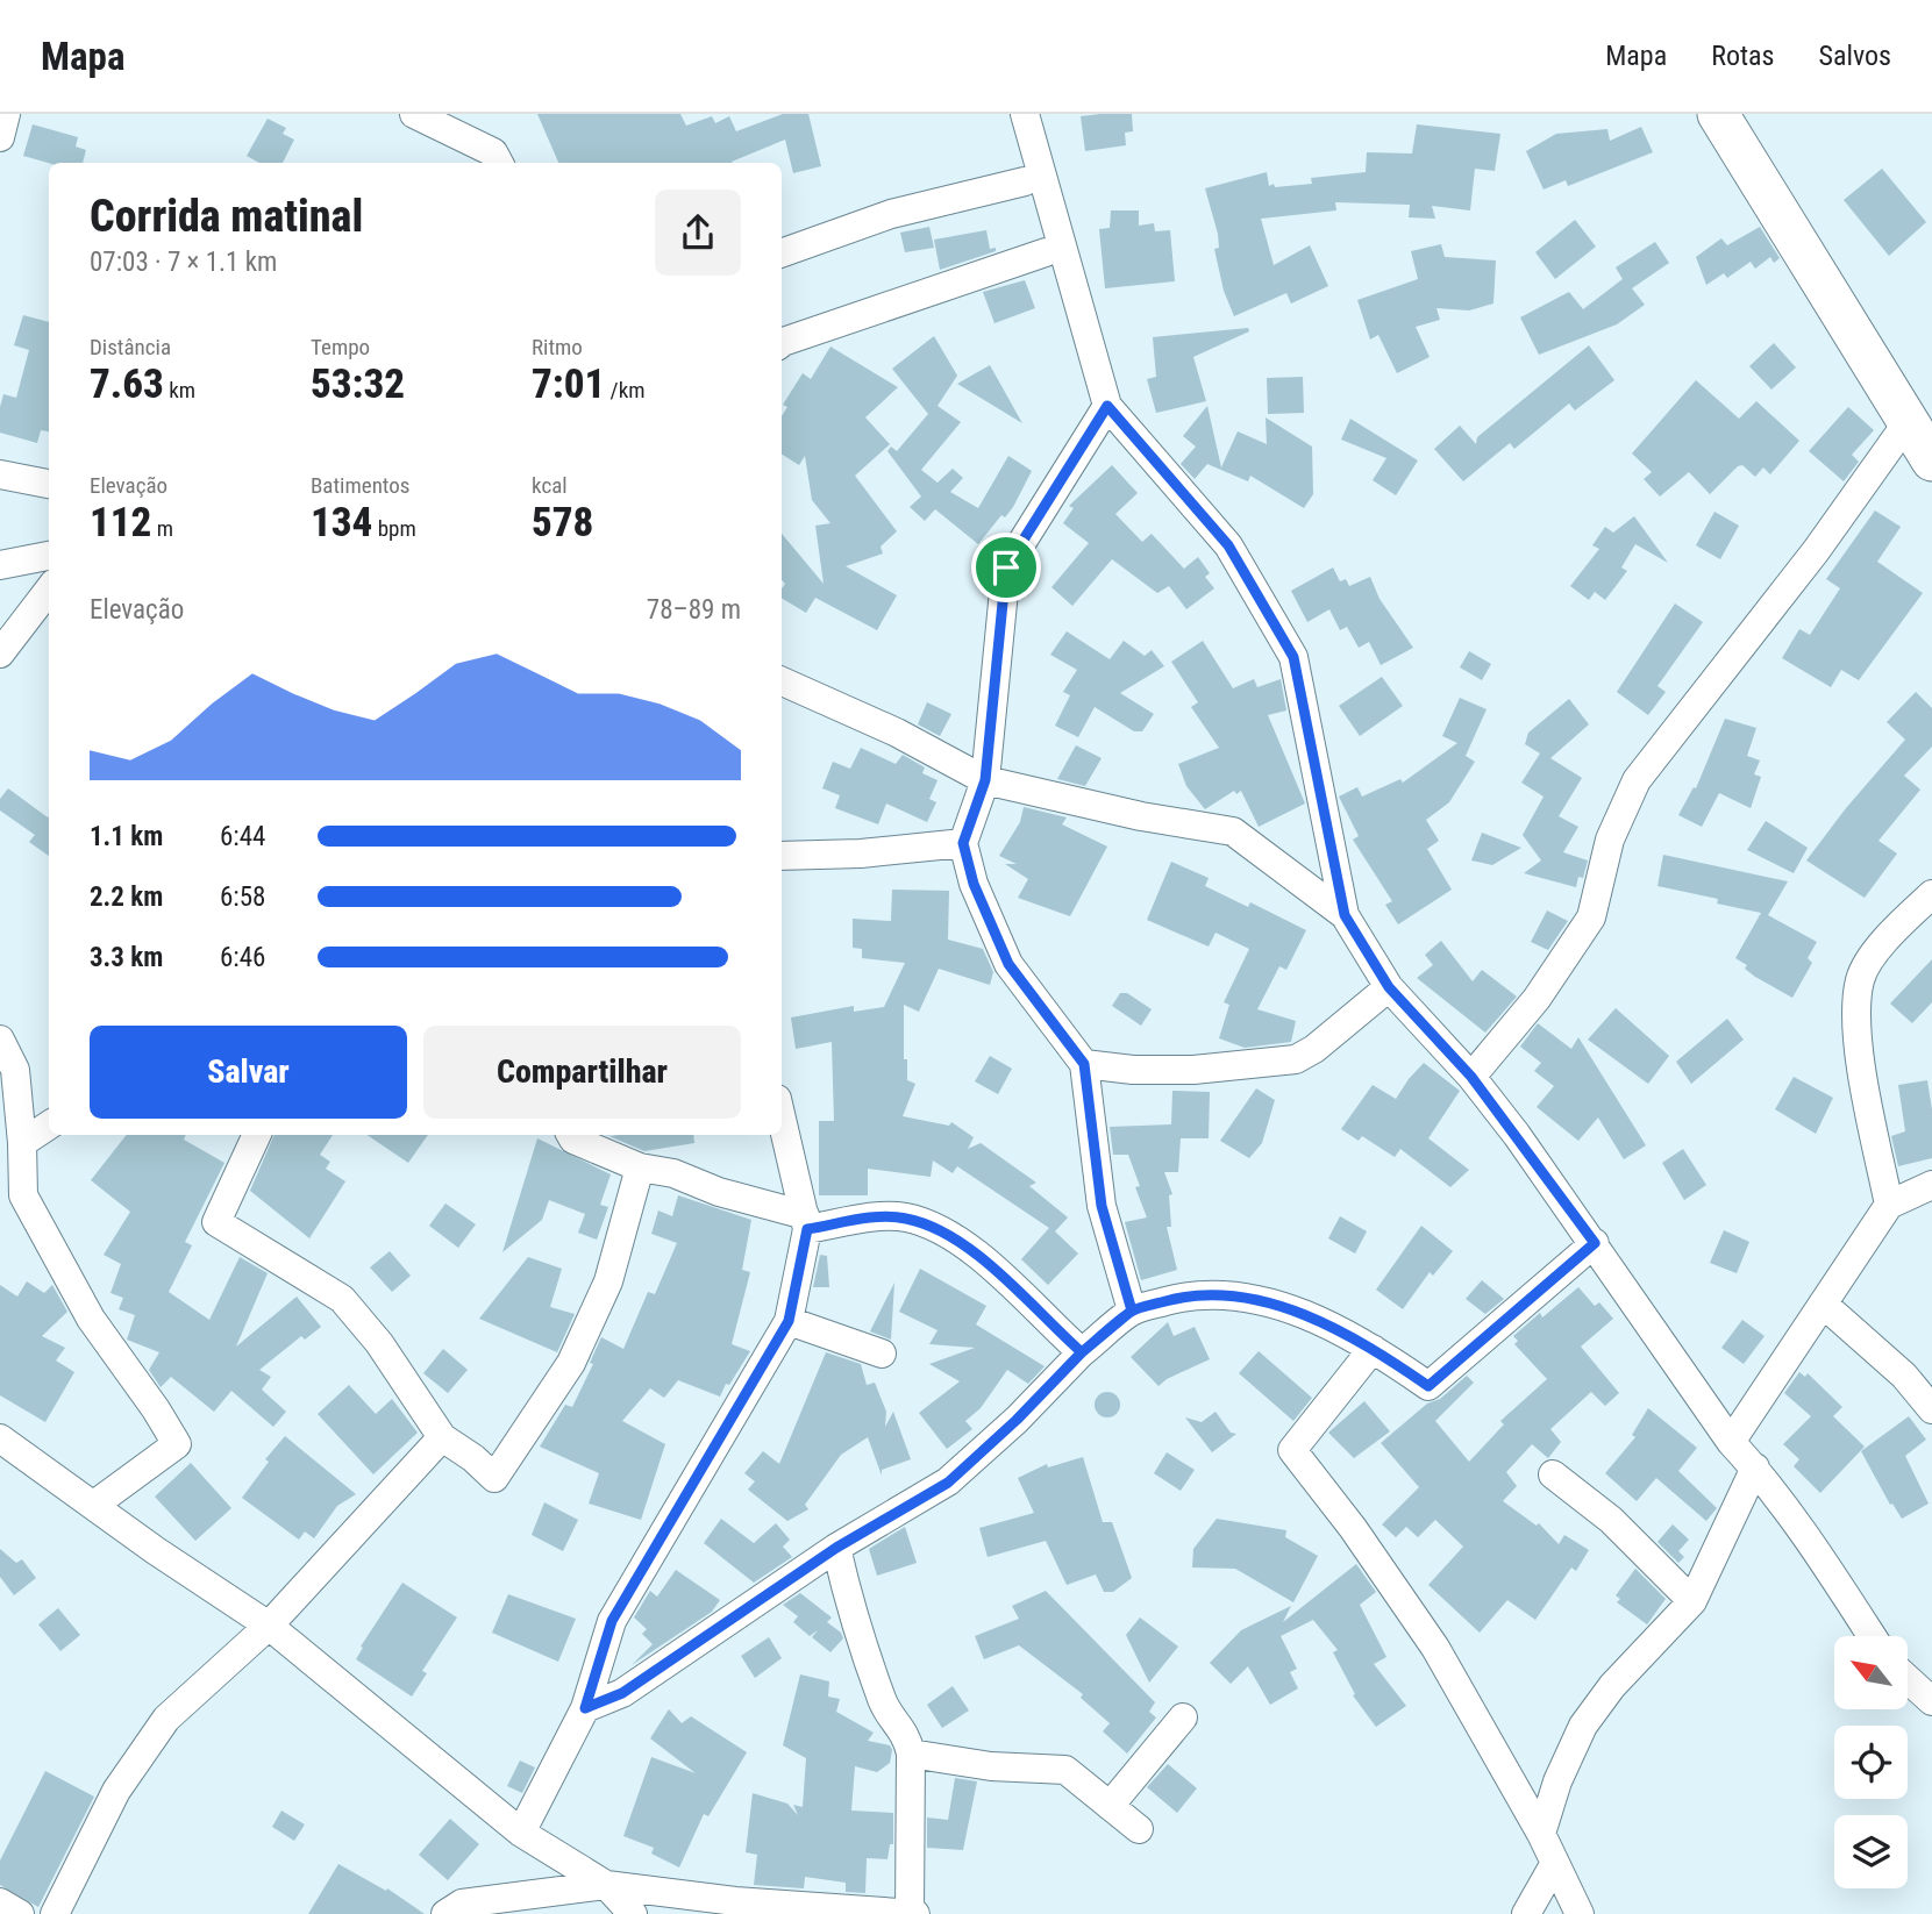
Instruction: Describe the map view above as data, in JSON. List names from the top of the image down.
{
  "north": "top left",
  "page": {
    "header": "Mapa",
    "nav": ["Mapa", "Rotas", "Salvos"],
    "heading": ["Corrida matinal", "07:03 · 7 × 1.1 km"],
    "stats": [
      ["Distância", "7.63 km"],
      ["Tempo", "53:32"],
      ["Ritmo", "7:01 /km"],
      ["Elevação", "112 m"],
      ["Batimentos", "134 bpm"],
      ["kcal", "578"]
    ],
    "chart": ["Elevação", "78–89 m"],
    "list": [
      {
        "name": "1.1 km",
        "note": "6:44"
      },
      {
        "name": "2.2 km",
        "note": "6:58"
      },
      {
        "name": "3.3 km",
        "note": "6:46"
      }
    ],
    "buttons": ["Salvar", "Compartilhar"]
  }
}
